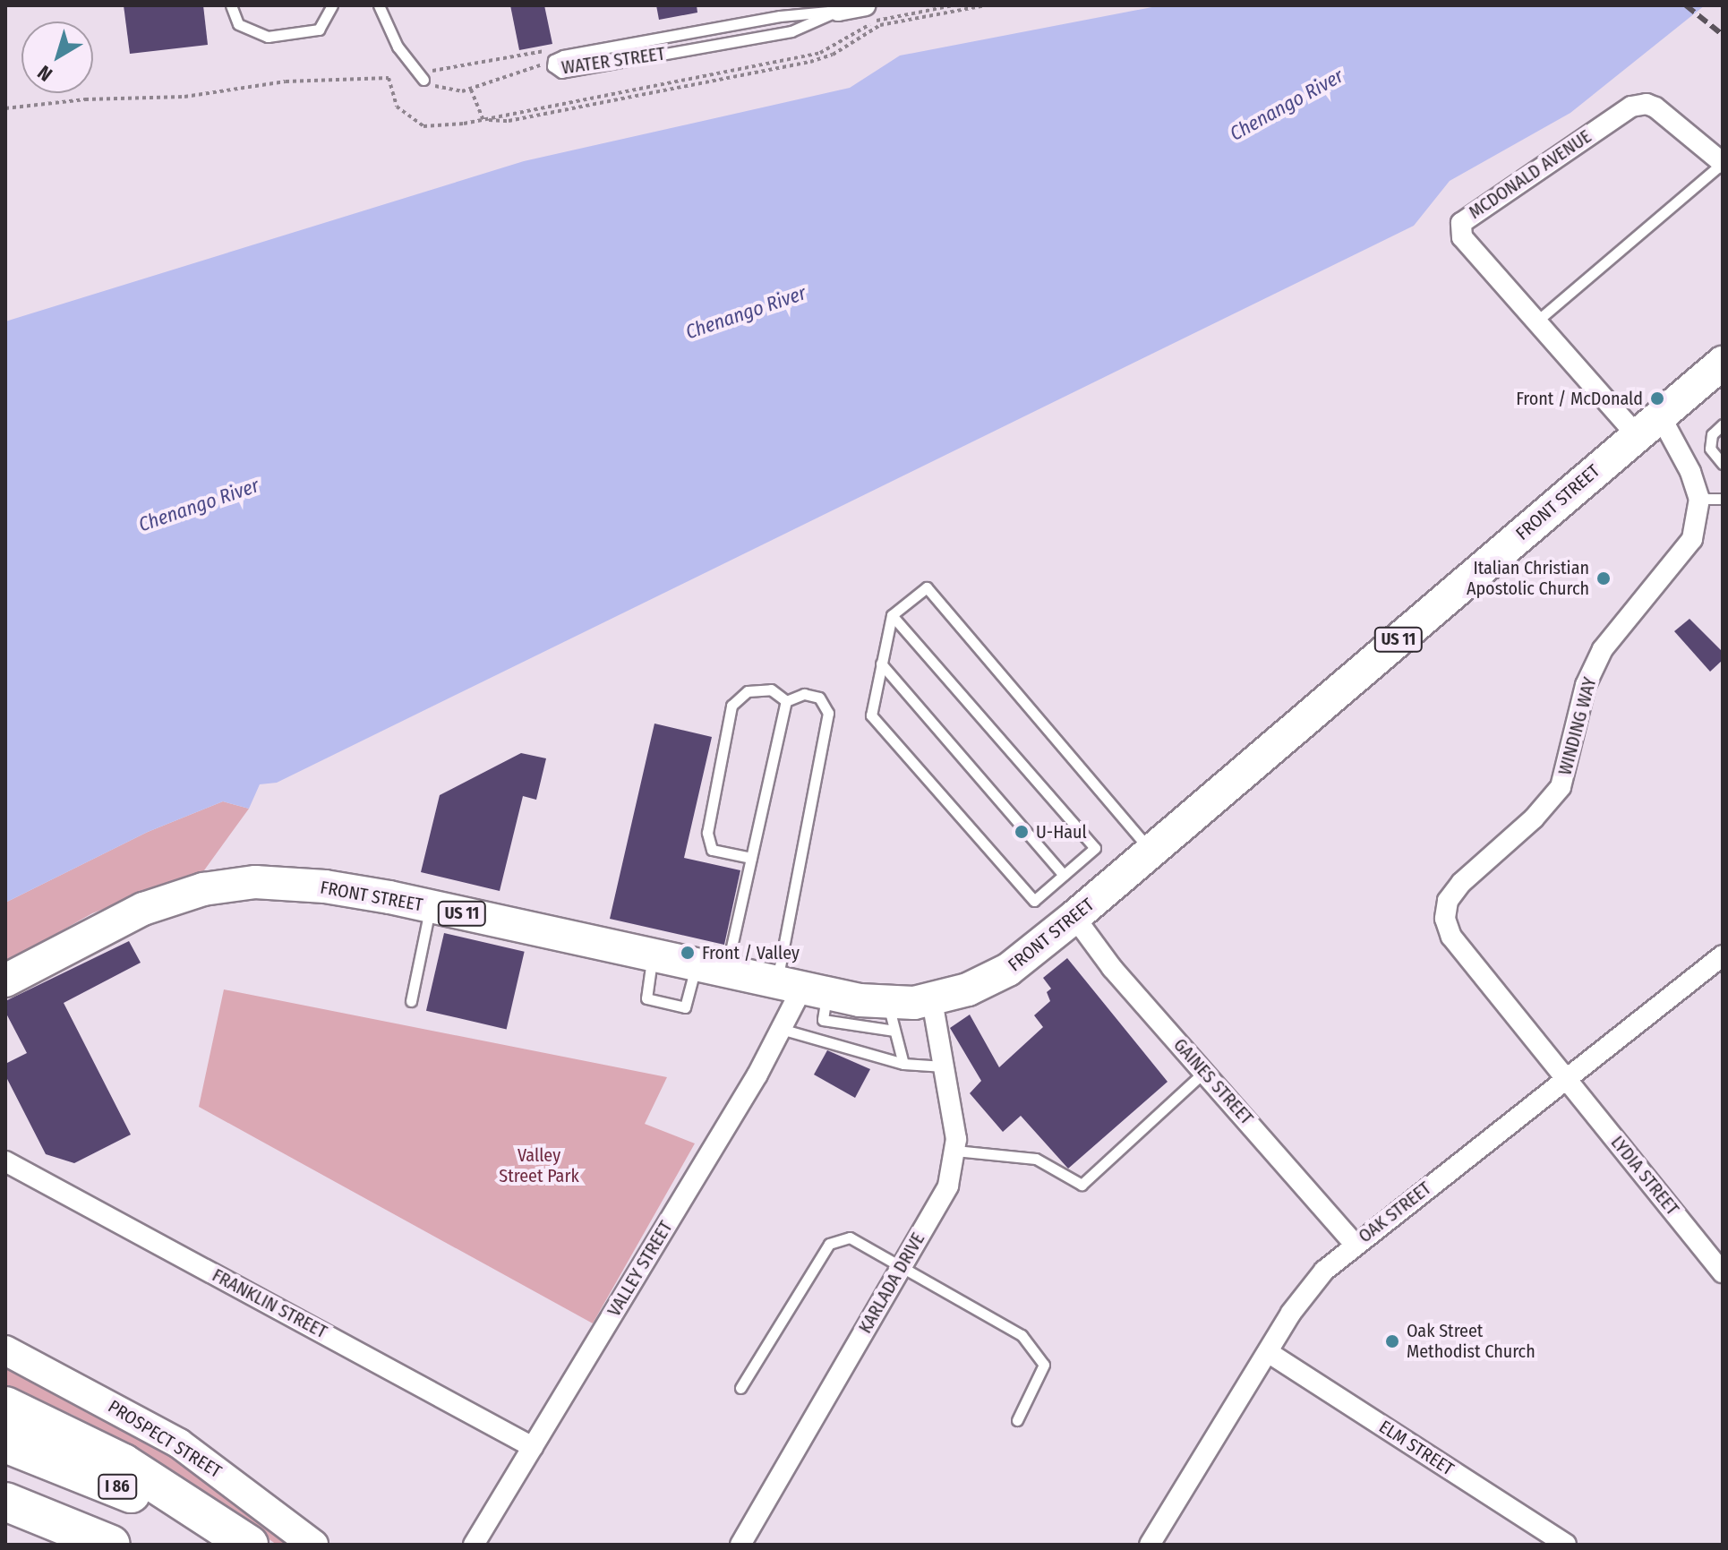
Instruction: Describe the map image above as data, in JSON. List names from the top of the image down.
{
  "streets": {
    "highway": ["I 86"],
    "main road": ["FRONT STREET", "US 11"],
    "street": [
      "WATER STREET",
      "MCDONALD AVENUE",
      "WINDING WAY",
      "GAINES STREET",
      "LYDIA STREET",
      "OAK STREET",
      "VALLEY STREET",
      "KARLADA DRIVE",
      "FRANKLIN STREET",
      "PROSPECT STREET",
      "ELM STREET"
    ]
  },
  "crossings": [
    ["MCDONALD AVENUE", "FRONT STREET"],
    ["FRONT STREET", "GAINES STREET"],
    ["FRONT STREET", "VALLEY STREET"],
    ["FRONT STREET", "KARLADA DRIVE"],
    ["WINDING WAY", "LYDIA STREET"],
    ["WINDING WAY", "OAK STREET"],
    ["GAINES STREET", "OAK STREET"],
    ["LYDIA STREET", "OAK STREET"],
    ["OAK STREET", "ELM STREET"],
    ["VALLEY STREET", "FRANKLIN STREET"]
  ],
  "water": ["Chenango River"],
  "parks": ["Valley Street Park"],
  "places": [
    "Front / McDonald",
    "Italian Christian Apostolic Church",
    "U-Haul",
    "Front / Valley",
    "Oak Street Methodist Church"
  ],
  "north": "bottom left"
}
